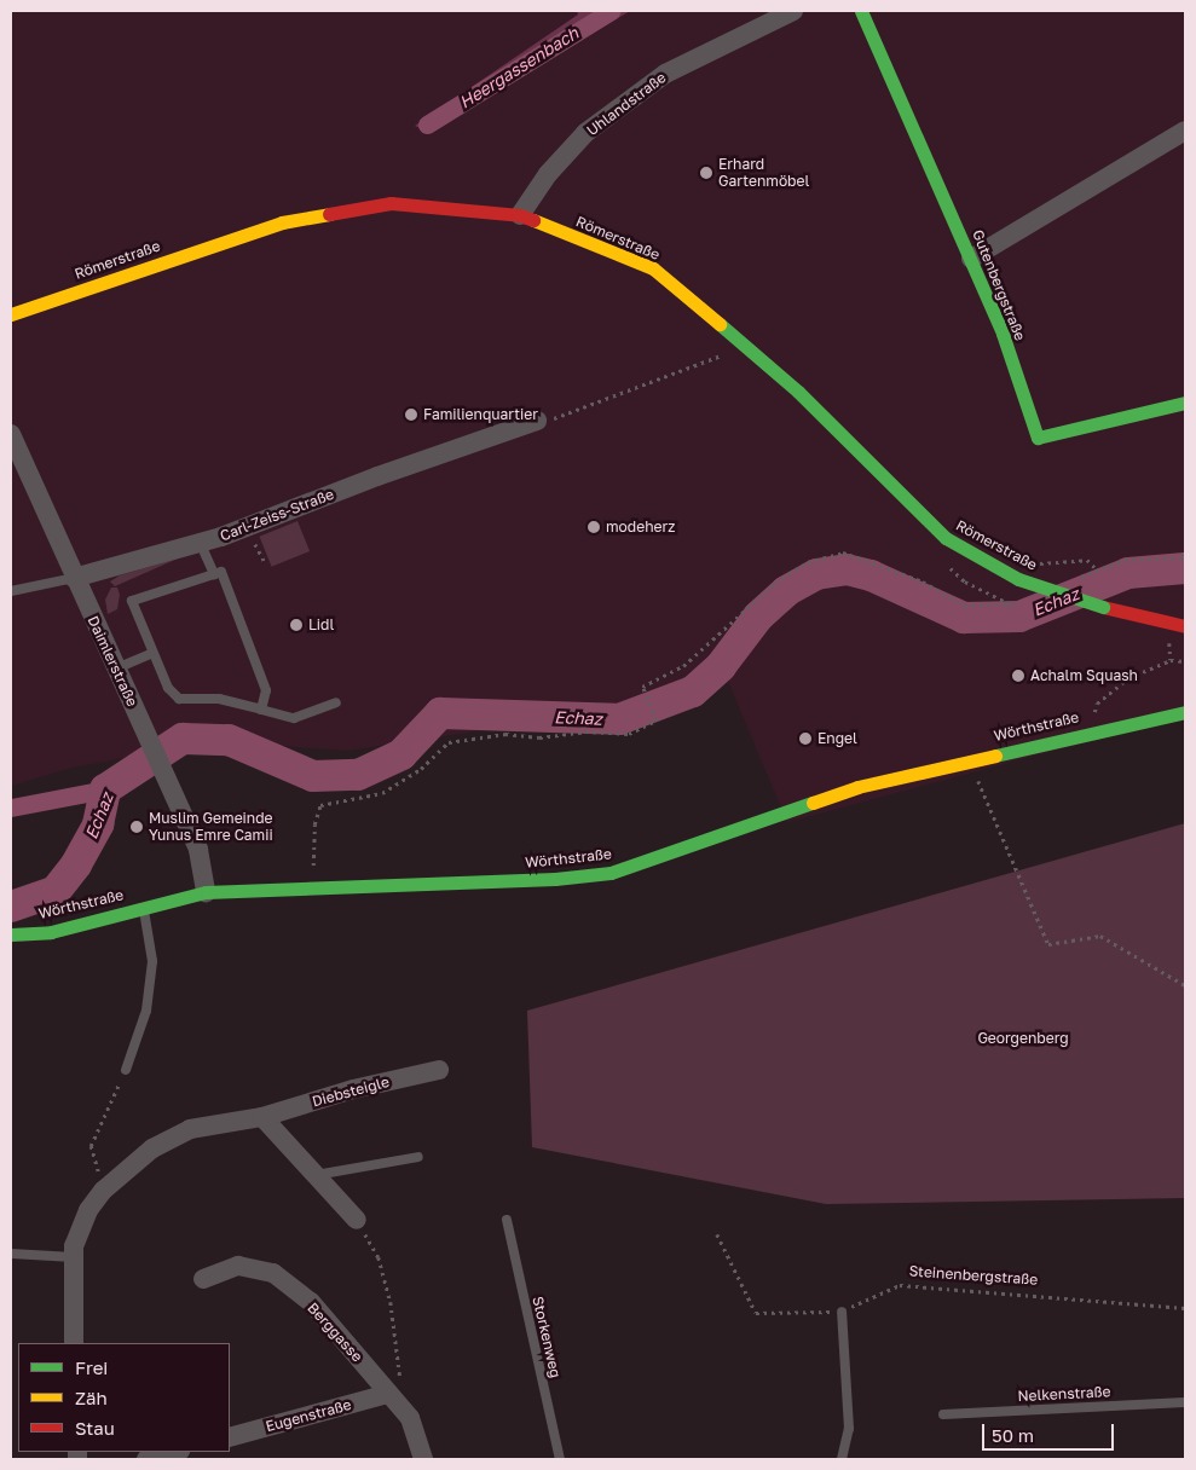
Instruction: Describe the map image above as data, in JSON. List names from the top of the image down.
{
  "streets": {
    "street": [
      "Uhlandstraße",
      "Römerstraße",
      "Gutenbergstraße",
      "Carl-Zeiss-Straße",
      "Daimlerstraße",
      "Wörthstraße",
      "Diebsteigle",
      "Berggasse",
      "Eugenstraße"
    ],
    "lane": ["Storkenweg", "Nelkenstraße"],
    "path": ["Steinenbergstraße"]
  },
  "crossings": [
    ["Uhlandstraße", "Römerstraße"],
    ["Carl-Zeiss-Straße", "Daimlerstraße"],
    ["Daimlerstraße", "Wörthstraße"],
    ["Berggasse", "Eugenstraße"]
  ],
  "water": ["Heergassenbach", "Echaz"],
  "parks": ["Georgenberg"],
  "places": [
    "Erhard Gartenmöbel",
    "Familienquartier",
    "modeherz",
    "Lidl",
    "Achalm Squash",
    "Engel",
    "Muslim Gemeinde Yunus Emre Camii"
  ],
  "legend": ["Frei", "Zäh", "Stau"],
  "scale_bar": "50 m"
}
